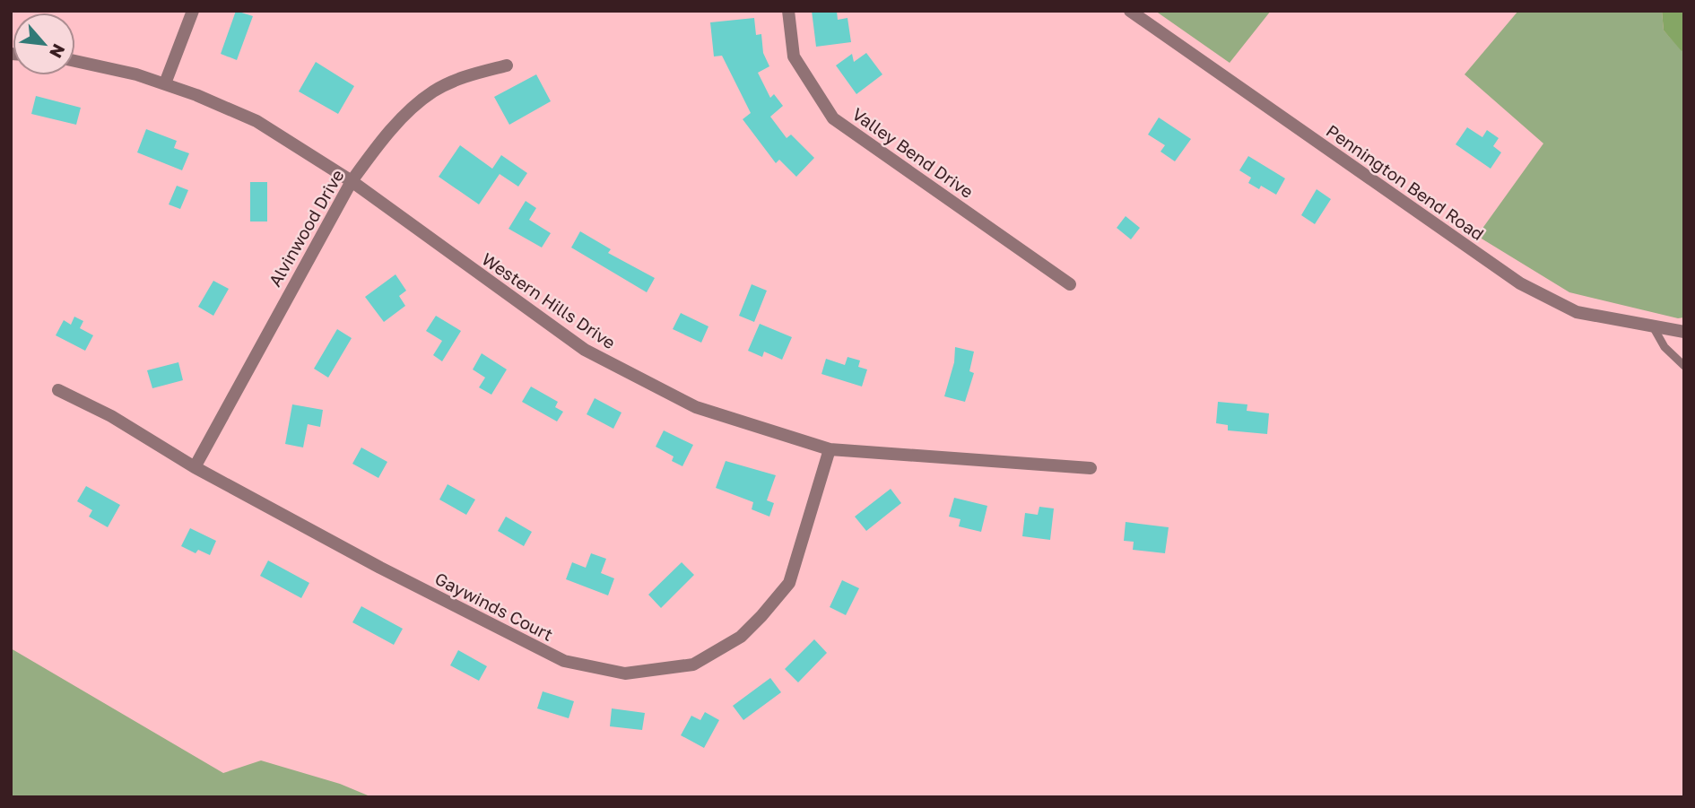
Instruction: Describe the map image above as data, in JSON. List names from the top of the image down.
{
  "streets": {
    "street": [
      "Valley Bend Drive",
      "Pennington Bend Road",
      "Alvinwood Drive",
      "Western Hills Drive",
      "Gaywinds Court"
    ]
  },
  "crossings": [
    ["Alvinwood Drive", "Western Hills Drive"],
    ["Alvinwood Drive", "Gaywinds Court"],
    ["Western Hills Drive", "Gaywinds Court"]
  ],
  "north": "bottom right"
}
